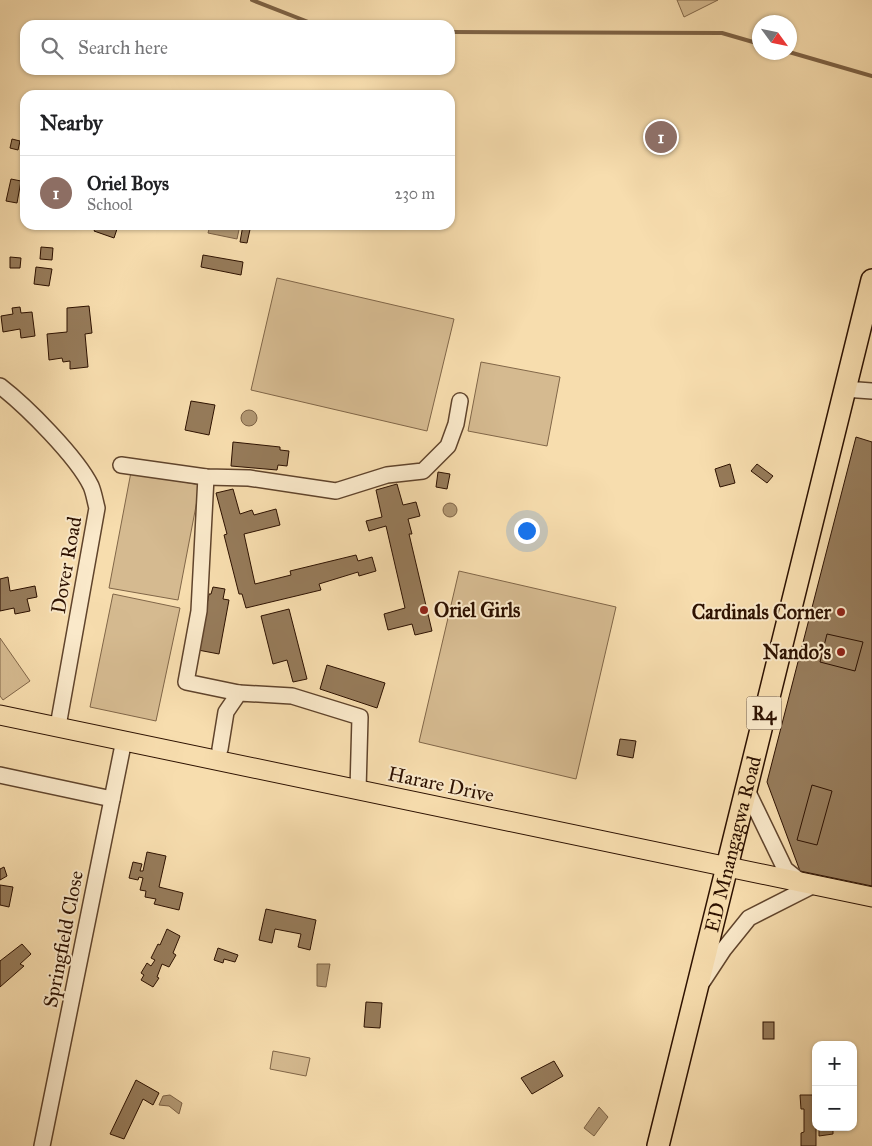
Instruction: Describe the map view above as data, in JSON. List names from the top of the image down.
{
  "streets": {
    "highway": ["R4", "ED Mnangagwa Road"],
    "main road": ["Harare Drive"],
    "street": ["Dover Road", "Springfield Close"]
  },
  "crossings": [
    ["Dover Road", "Harare Drive"],
    ["Harare Drive", "ED Mnangagwa Road"],
    ["Harare Drive", "Springfield Close"]
  ],
  "places": ["Oriel Girls", "Cardinals Corner", "Nando's"],
  "north": "bottom right",
  "page": {
    "search": "Search here",
    "heading": "Nearby",
    "pins": "1",
    "list": [
      {
        "mark": "1",
        "name": "Oriel Boys",
        "note": "School",
        "value": "230 m"
      }
    ],
    "map_buttons": ["+", "−"]
  }
}
